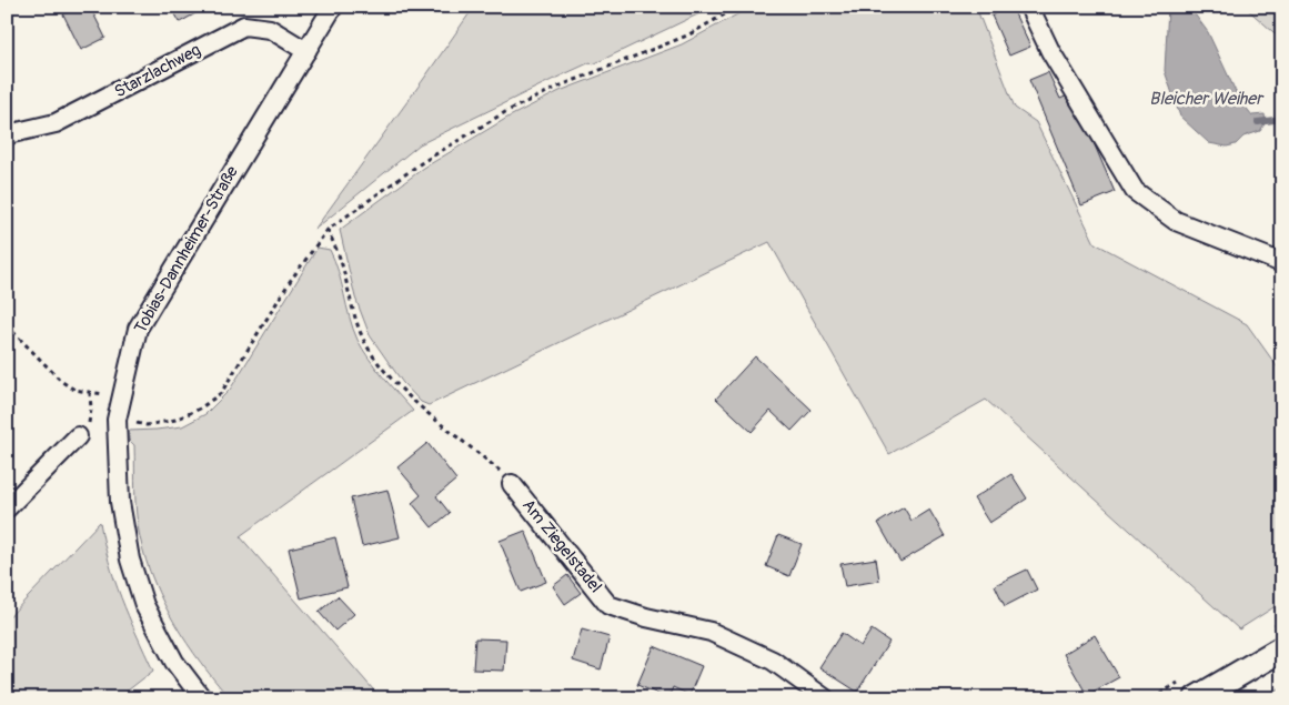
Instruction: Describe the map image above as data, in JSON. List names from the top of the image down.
{
  "streets": {
    "street": ["Starzlachweg", "Tobias-Dannheimer-Straße", "Am Ziegelstadel"]
  },
  "crossings": [
    ["Starzlachweg", "Tobias-Dannheimer-Straße"]
  ],
  "water": ["Bleicher Weiher"]
}
